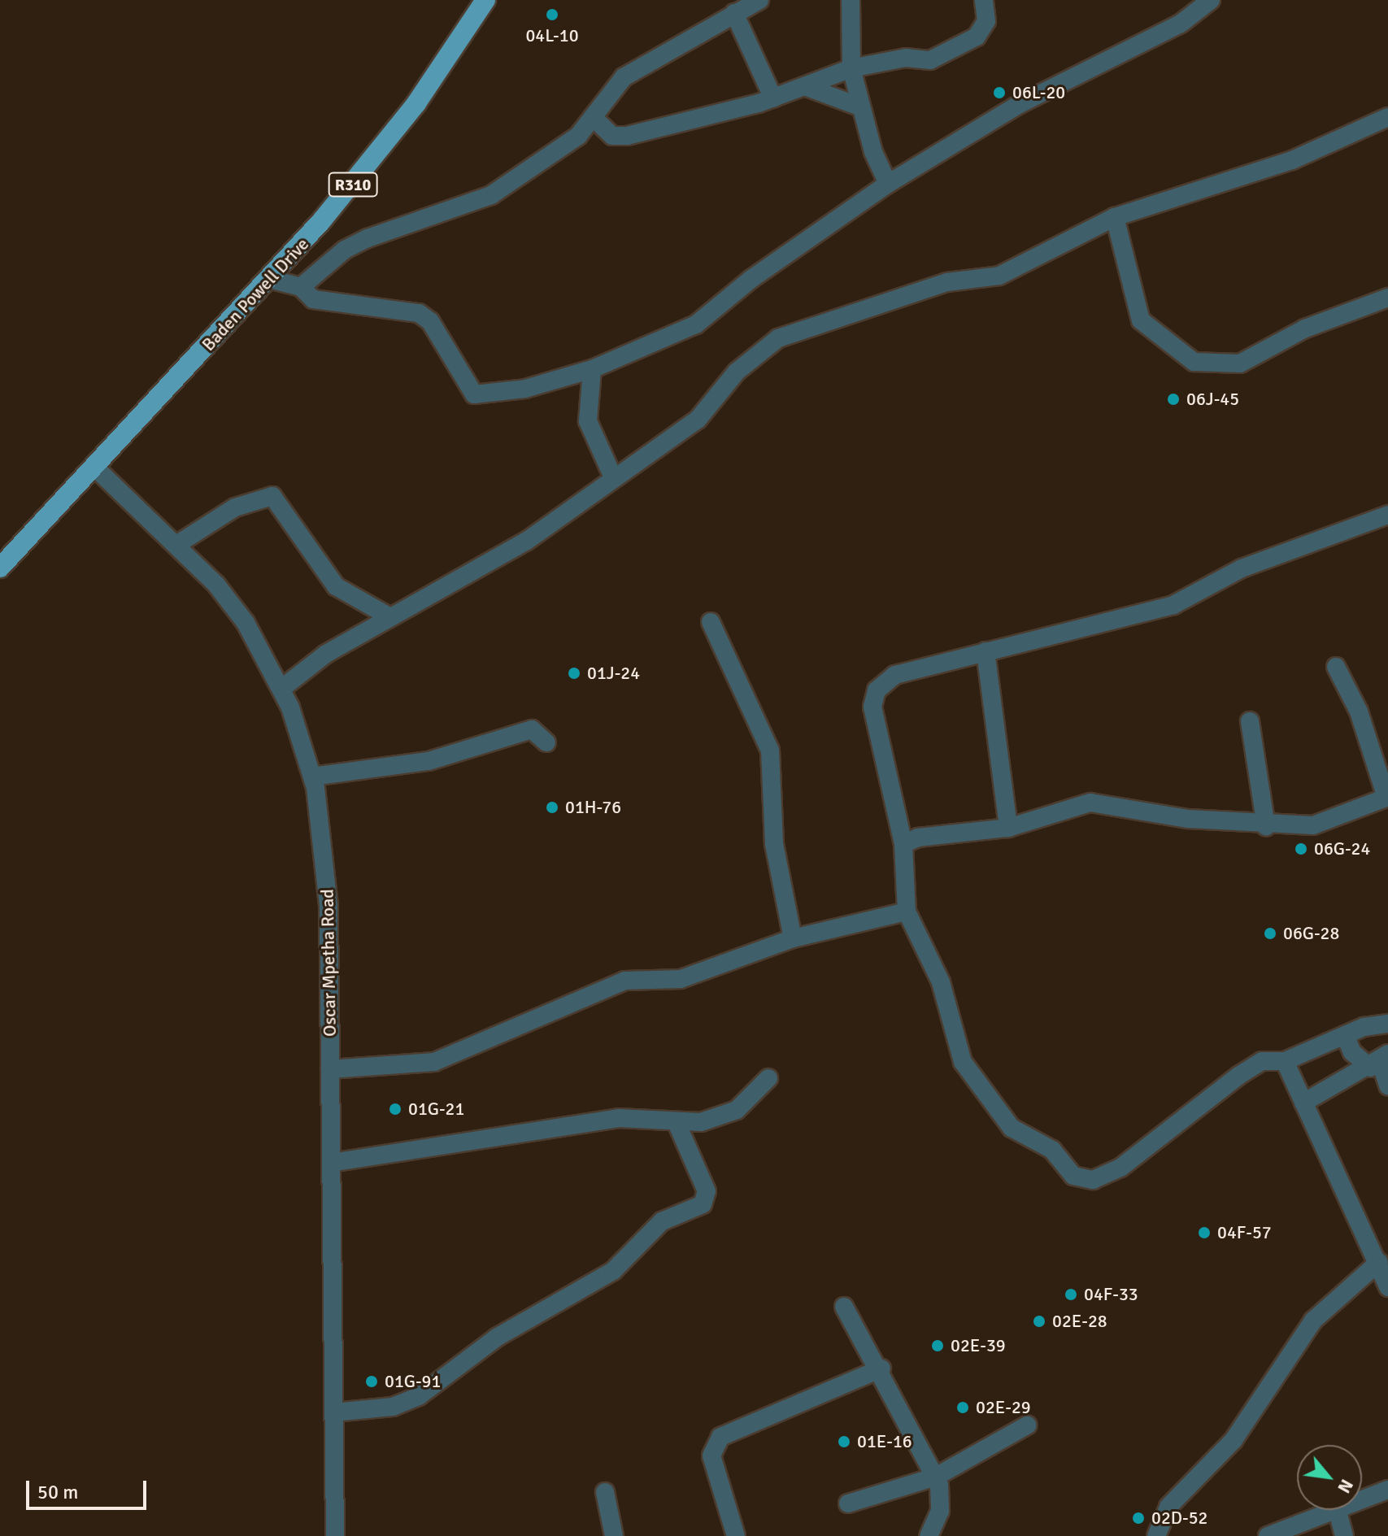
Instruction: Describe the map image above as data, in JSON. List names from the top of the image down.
{
  "streets": {
    "main road": ["R310", "Baden Powell Drive"],
    "street": ["Oscar Mpetha Road"]
  },
  "crossings": [
    ["Baden Powell Drive", "Oscar Mpetha Road"]
  ],
  "places": [
    "04L-10",
    "06L-20",
    "06J-45",
    "01J-24",
    "01H-76",
    "06G-24",
    "06G-28",
    "01G-21",
    "04F-57",
    "04F-33",
    "02E-28",
    "02E-39",
    "01G-91",
    "02E-29",
    "01E-16",
    "02D-52"
  ],
  "scale_bar": "50 m",
  "north": "bottom right"
}
